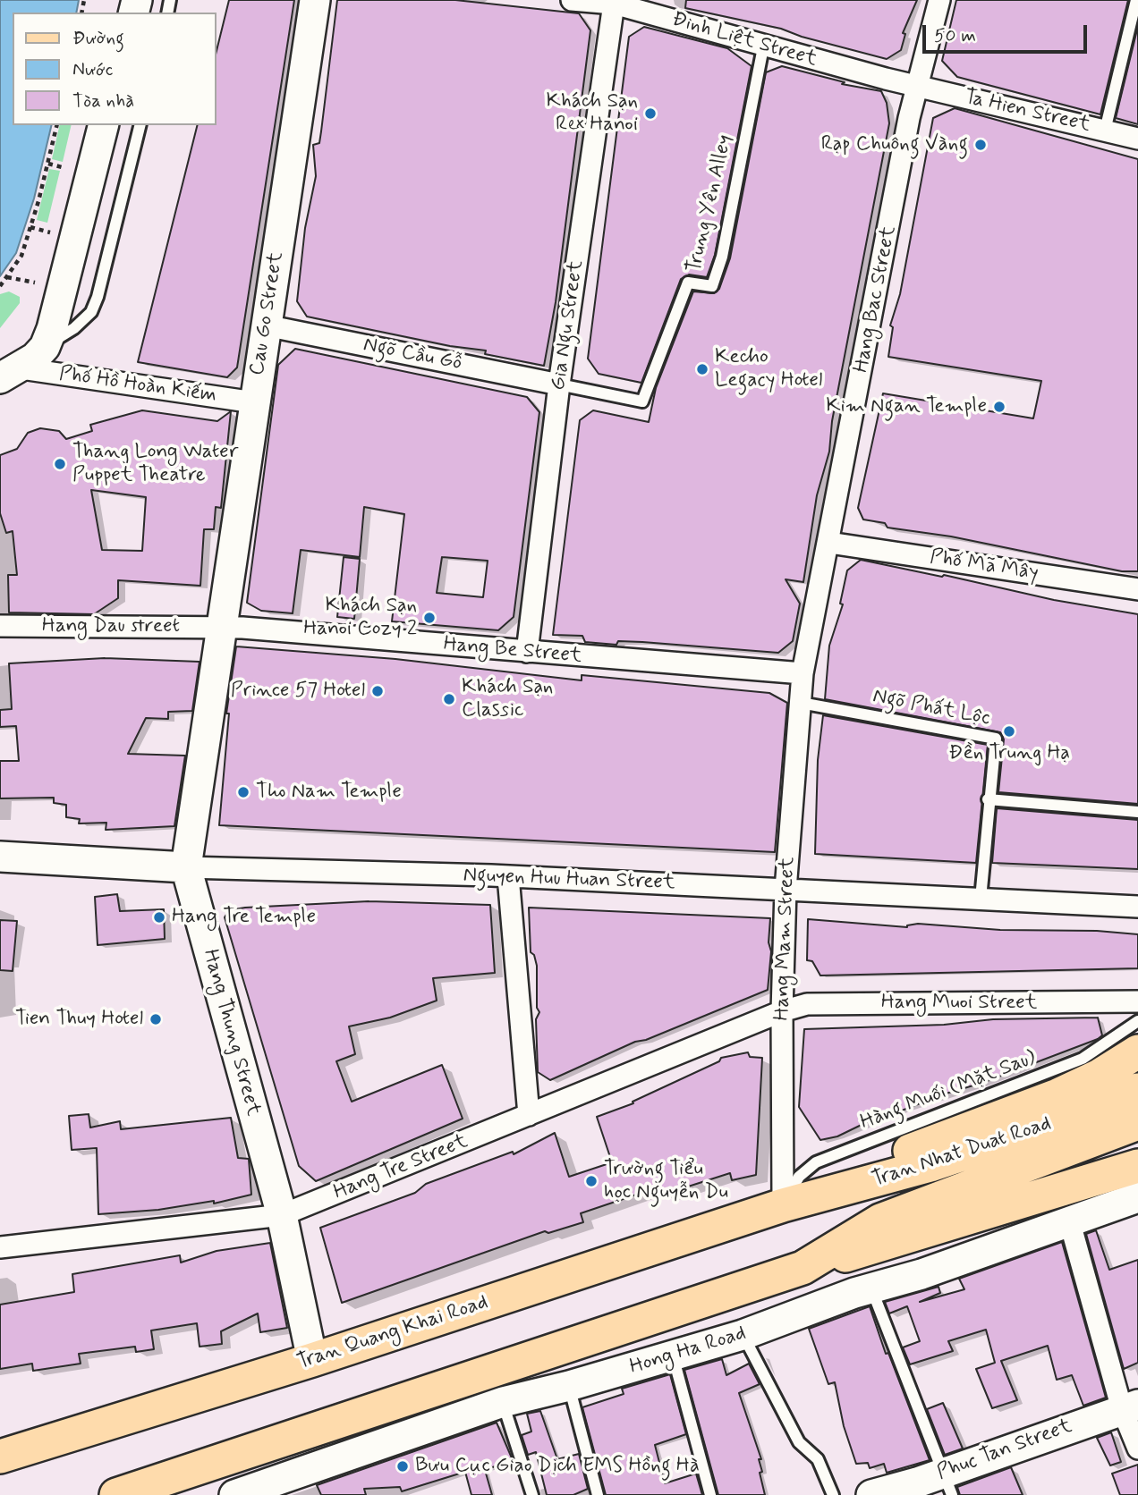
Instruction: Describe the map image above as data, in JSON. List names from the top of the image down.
{
  "streets": {
    "main road": ["Tran Nhat Duat Road", "Tran Quang Khai Road"],
    "street": [
      "Đinh Liệt Street",
      "Ta Hien Street",
      "Hang Bac Street",
      "Cau Go Street",
      "Gia Ngu Street",
      "Ngõ Cầu Gỗ",
      "Phố Hồ Hoàn Kiếm",
      "Phố Mã Mây",
      "Hang Dau street",
      "Hang Be Street",
      "Nguyen Huu Huan Street",
      "Hang Mam Street",
      "Hang Muoi Street",
      "Hang Thung Street",
      "Hang Tre Street",
      "Hong Ha Road",
      "Phuc Tan Street"
    ],
    "lane": ["Trung Yên Alley", "Ngõ Phất Lộc", "Hàng Muối (Mặt Sau)"]
  },
  "crossings": [
    ["Đinh Liệt Street", "Ta Hien Street"],
    ["Đinh Liệt Street", "Trung Yên Alley"],
    ["Đinh Liệt Street", "Hang Bac Street"],
    ["Đinh Liệt Street", "Gia Ngu Street"],
    ["Ta Hien Street", "Hang Bac Street"],
    ["Trung Yên Alley", "Gia Ngu Street"],
    ["Trung Yên Alley", "Ngõ Cầu Gỗ"],
    ["Hang Bac Street", "Phố Mã Mây"],
    ["Hang Bac Street", "Hang Be Street"],
    ["Hang Bac Street", "Hang Mam Street"],
    ["Cau Go Street", "Ngõ Cầu Gỗ"],
    ["Cau Go Street", "Phố Hồ Hoàn Kiếm"],
    ["Cau Go Street", "Hang Dau street"],
    ["Cau Go Street", "Hang Be Street"],
    ["Cau Go Street", "Hang Thung Street"],
    ["Gia Ngu Street", "Ngõ Cầu Gỗ"],
    ["Gia Ngu Street", "Hang Be Street"],
    ["Hang Dau street", "Hang Be Street"],
    ["Hang Dau street", "Hang Thung Street"],
    ["Hang Be Street", "Hang Mam Street"],
    ["Hang Be Street", "Hang Thung Street"],
    ["Ngõ Phất Lộc", "Nguyen Huu Huan Street"],
    ["Ngõ Phất Lộc", "Hang Mam Street"],
    ["Nguyen Huu Huan Street", "Hang Mam Street"],
    ["Nguyen Huu Huan Street", "Hang Thung Street"],
    ["Hang Mam Street", "Hang Muoi Street"],
    ["Hang Mam Street", "Hàng Muối (Mặt Sau)"],
    ["Hang Mam Street", "Tran Nhat Duat Road"],
    ["Hang Mam Street", "Hang Tre Street"],
    ["Hang Mam Street", "Tran Quang Khai Road"],
    ["Hang Muoi Street", "Hang Tre Street"],
    ["Hang Thung Street", "Hang Tre Street"],
    ["Hang Thung Street", "Tran Quang Khai Road"],
    ["Hàng Muối (Mặt Sau)", "Tran Nhat Duat Road"],
    ["Hàng Muối (Mặt Sau)", "Tran Quang Khai Road"],
    ["Tran Nhat Duat Road", "Tran Quang Khai Road"]
  ],
  "places": [
    "Khách Sạn Rex Hanoi",
    "Rạp Chuông Vàng",
    "Kecho Legacy Hotel",
    "Kim Ngan Temple",
    "Thang Long Water Puppet Theatre",
    "Khách Sạn Hanoi Cozy 2",
    "Prince 57 Hotel",
    "Khách Sạn Classic",
    "Đền Trung Hạ",
    "Tho Nam Temple",
    "Hang Tre Temple",
    "Tien Thuy Hotel",
    "Trường Tiểu học Nguyễn Du",
    "Bưu Cục Giao Dịch EMS Hồng Hà"
  ],
  "legend": ["Đường", "Nước", "Tòa nhà"],
  "scale_bar": "50 m"
}
